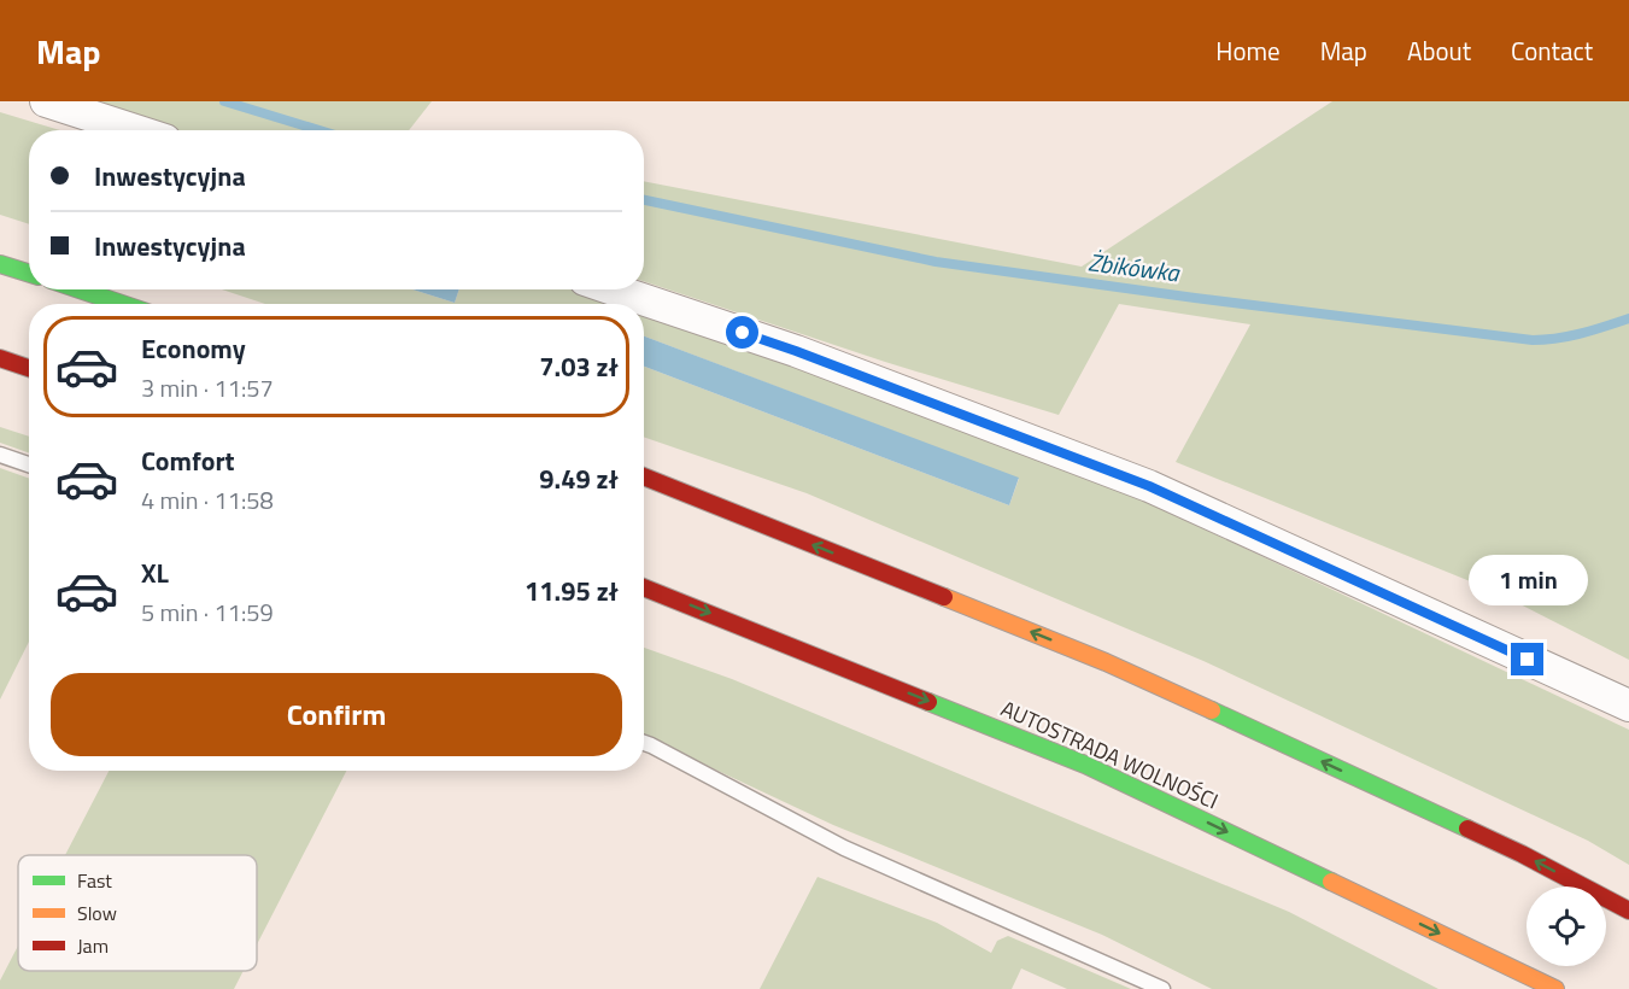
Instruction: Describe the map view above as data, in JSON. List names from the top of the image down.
{
  "streets": {
    "highway": ["AUTOSTRADA WOLNOŚCI"]
  },
  "water": ["Żbikówka"],
  "legend": ["Fast", "Slow", "Jam"],
  "page": {
    "header": "Map",
    "nav": [
      "Home",
      "Map",
      "About",
      "Contact"
    ],
    "banner": ["Inwestycyjna", "Inwestycyjna"],
    "list": [
      {
        "name": "Economy",
        "note": "3 min · 11:57",
        "value": "7.03 zł"
      },
      {
        "name": "Comfort",
        "note": "4 min · 11:58",
        "value": "9.49 zł"
      },
      {
        "name": "XL",
        "note": "5 min · 11:59",
        "value": "11.95 zł"
      }
    ],
    "bubble": "1 min",
    "buttons": "Confirm"
  }
}
